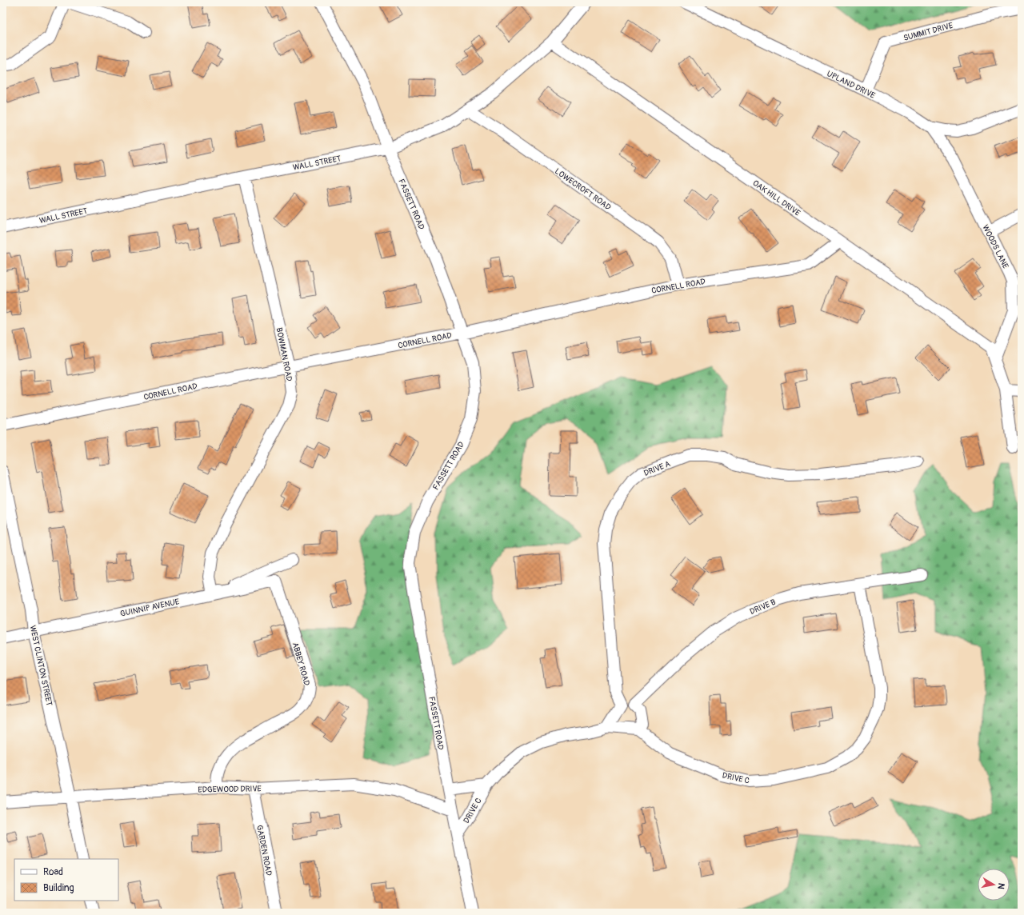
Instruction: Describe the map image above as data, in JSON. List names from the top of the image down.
{
  "streets": {
    "street": [
      "SUMMIT DRIVE",
      "UPLAND DRIVE",
      "WALL STREET",
      "LOWECROFT ROAD",
      "OAK HILL DRIVE",
      "FASSETT ROAD",
      "WOODS LANE",
      "CORNELL ROAD",
      "BOWMAN ROAD",
      "DRIVE A",
      "DRIVE B",
      "GUINNIP AVENUE",
      "ABBEY ROAD",
      "WEST CLINTON STREET",
      "DRIVE C",
      "EDGEWOOD DRIVE",
      "GARDEN ROAD"
    ]
  },
  "crossings": [
    ["SUMMIT DRIVE", "UPLAND DRIVE"],
    ["UPLAND DRIVE", "WOODS LANE"],
    ["WALL STREET", "LOWECROFT ROAD"],
    ["WALL STREET", "OAK HILL DRIVE"],
    ["WALL STREET", "FASSETT ROAD"],
    ["WALL STREET", "BOWMAN ROAD"],
    ["LOWECROFT ROAD", "CORNELL ROAD"],
    ["OAK HILL DRIVE", "WOODS LANE"],
    ["OAK HILL DRIVE", "CORNELL ROAD"],
    ["FASSETT ROAD", "CORNELL ROAD"],
    ["FASSETT ROAD", "DRIVE C"],
    ["FASSETT ROAD", "EDGEWOOD DRIVE"],
    ["CORNELL ROAD", "BOWMAN ROAD"],
    ["BOWMAN ROAD", "GUINNIP AVENUE"],
    ["BOWMAN ROAD", "ABBEY ROAD"],
    ["DRIVE B", "DRIVE C"],
    ["GUINNIP AVENUE", "ABBEY ROAD"],
    ["GUINNIP AVENUE", "WEST CLINTON STREET"],
    ["ABBEY ROAD", "EDGEWOOD DRIVE"],
    ["WEST CLINTON STREET", "EDGEWOOD DRIVE"],
    ["EDGEWOOD DRIVE", "GARDEN ROAD"]
  ],
  "legend": ["Road", "Building"],
  "north": "right"
}
